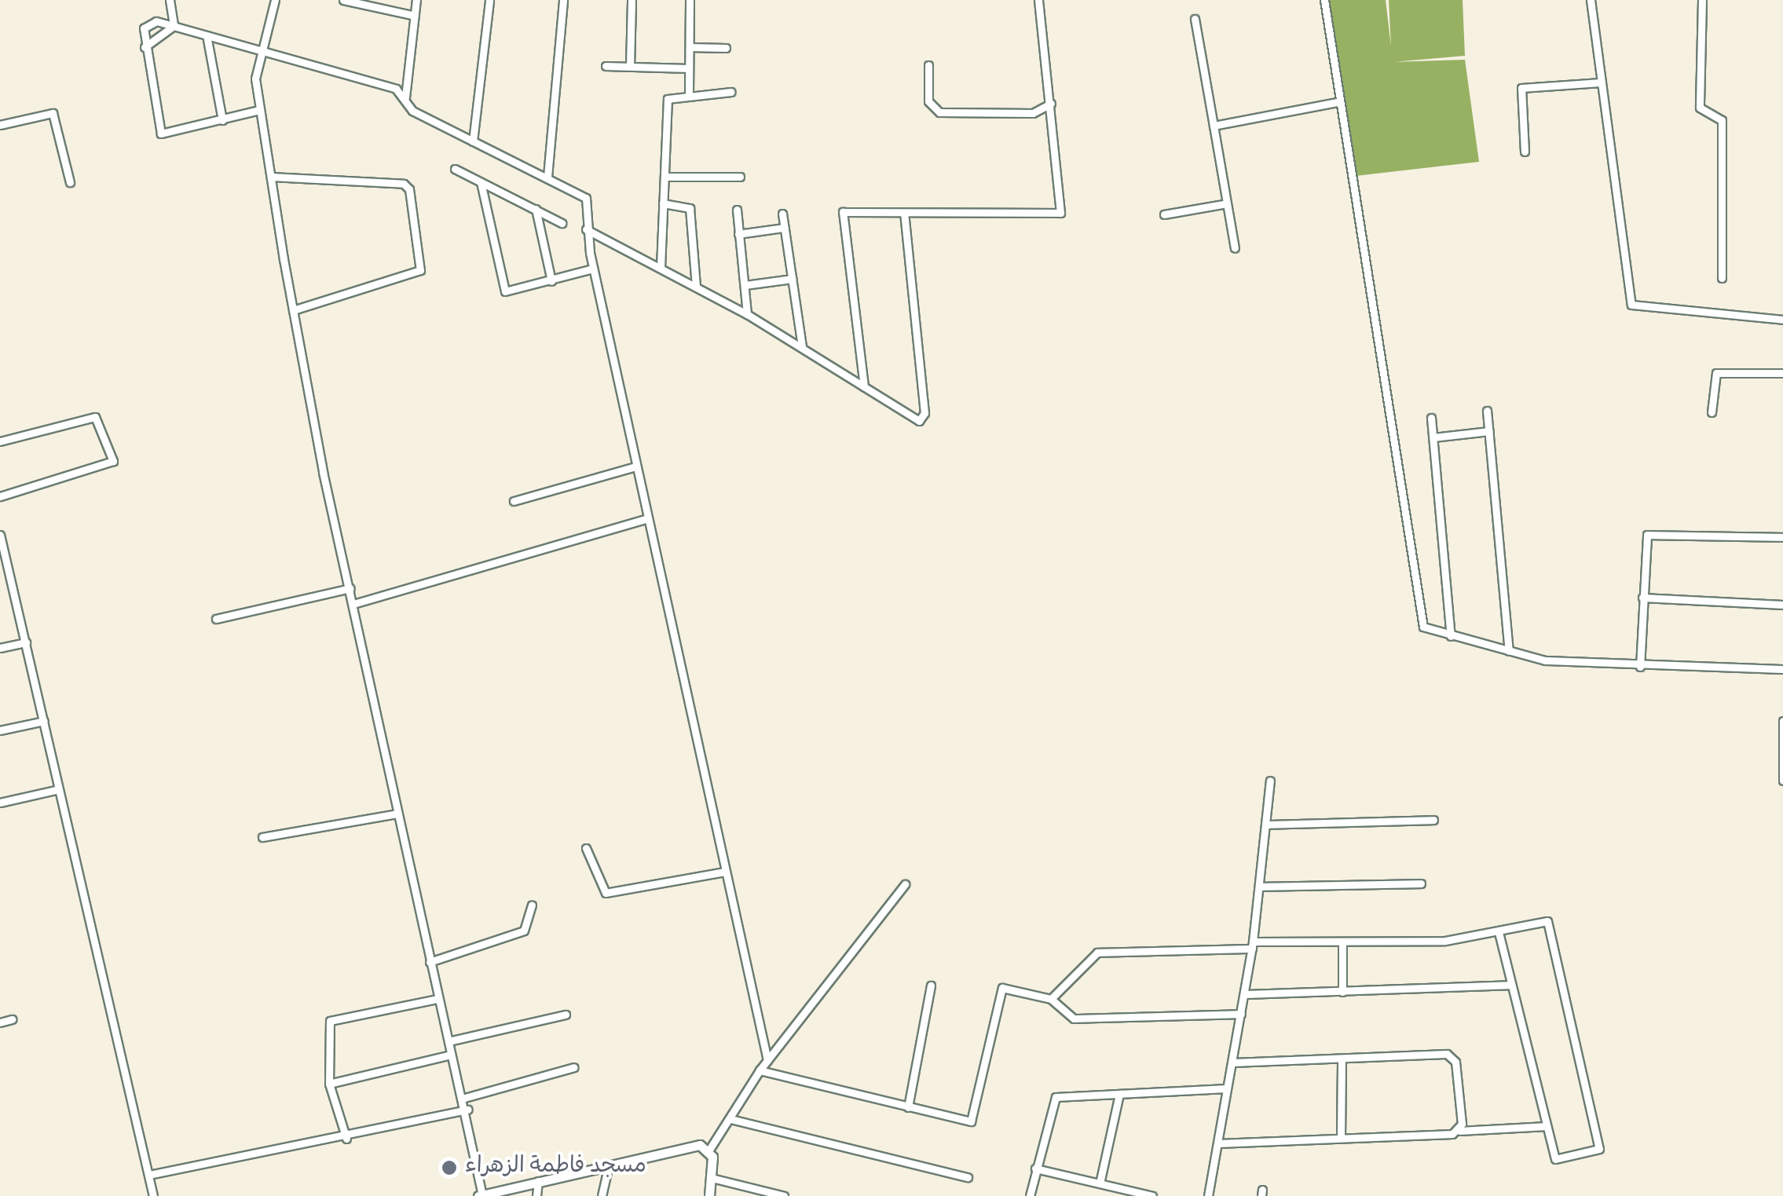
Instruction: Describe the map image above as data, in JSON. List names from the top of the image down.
{
  "places": ["مسجد فاطمة الزهراء"]
}
